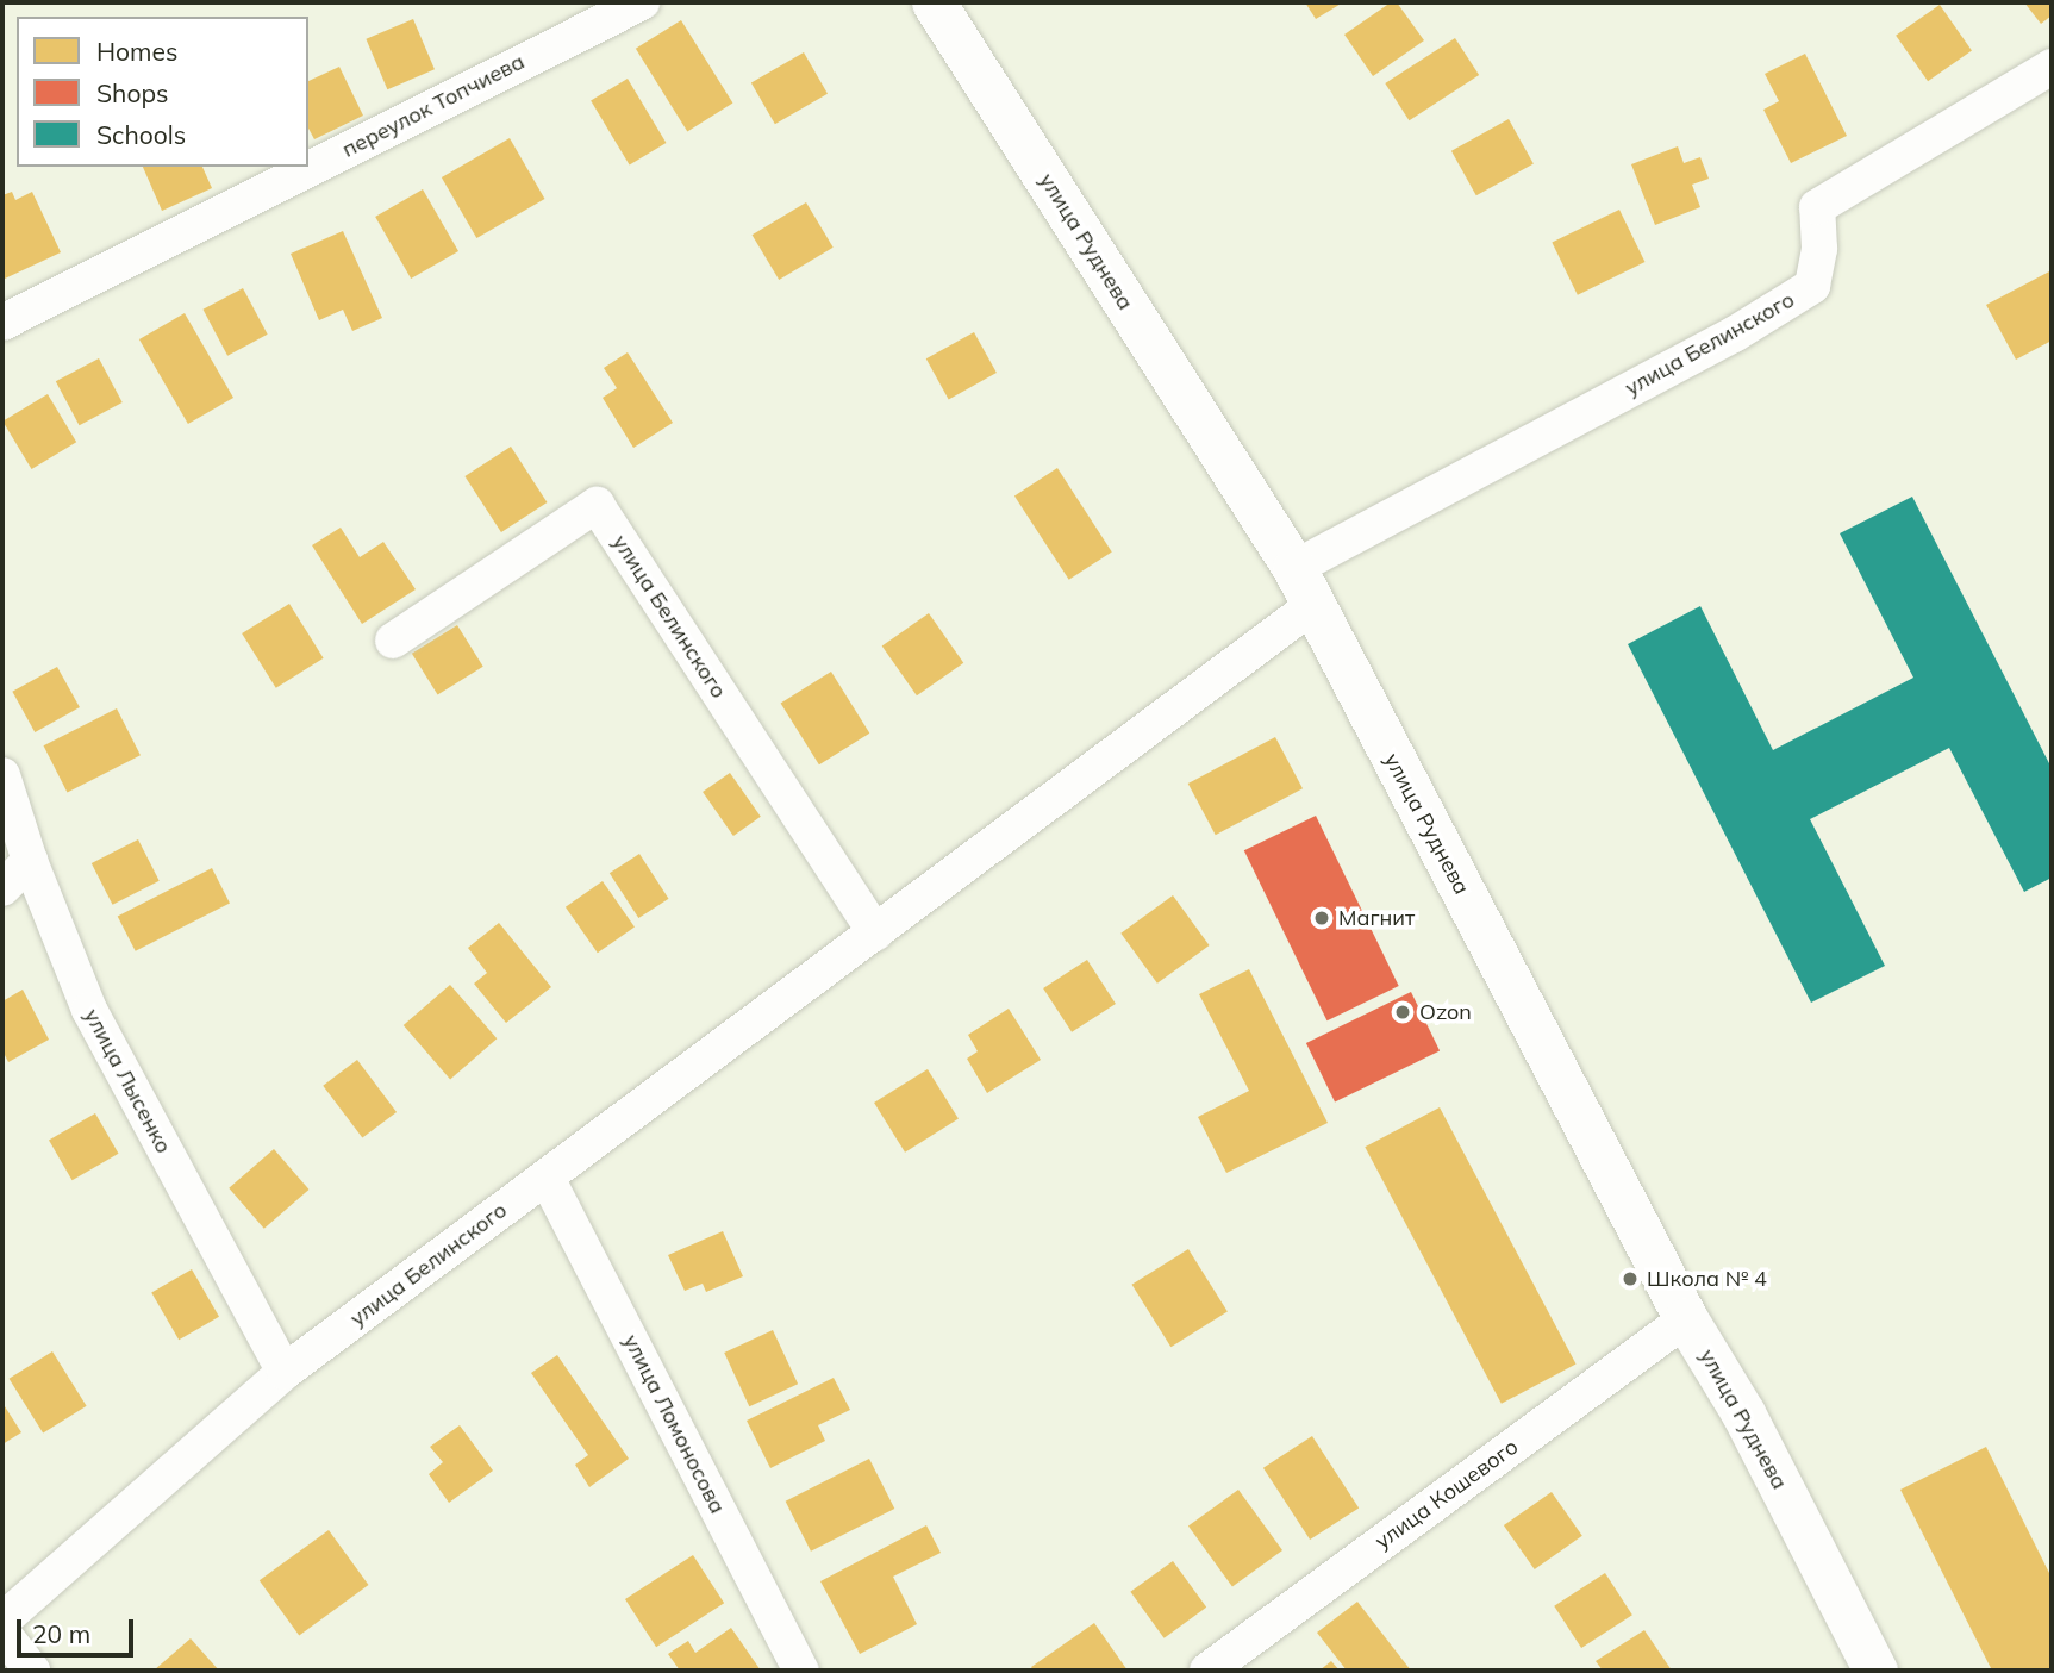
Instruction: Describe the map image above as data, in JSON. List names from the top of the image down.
{
  "streets": {
    "street": [
      "переулок Топчиева",
      "улица Руднева",
      "улица Белинского",
      "улица Лысенко",
      "улица Ломоносова",
      "улица Кошевого"
    ]
  },
  "crossings": [
    ["улица Руднева", "улица Белинского"],
    ["улица Руднева", "улица Кошевого"],
    ["улица Белинского", "улица Лысенко"],
    ["улица Белинского", "улица Ломоносова"]
  ],
  "places": ["Магнит", "Ozon", "Школа № 4"],
  "legend": ["Homes", "Shops", "Schools"],
  "scale_bar": "20 m"
}
